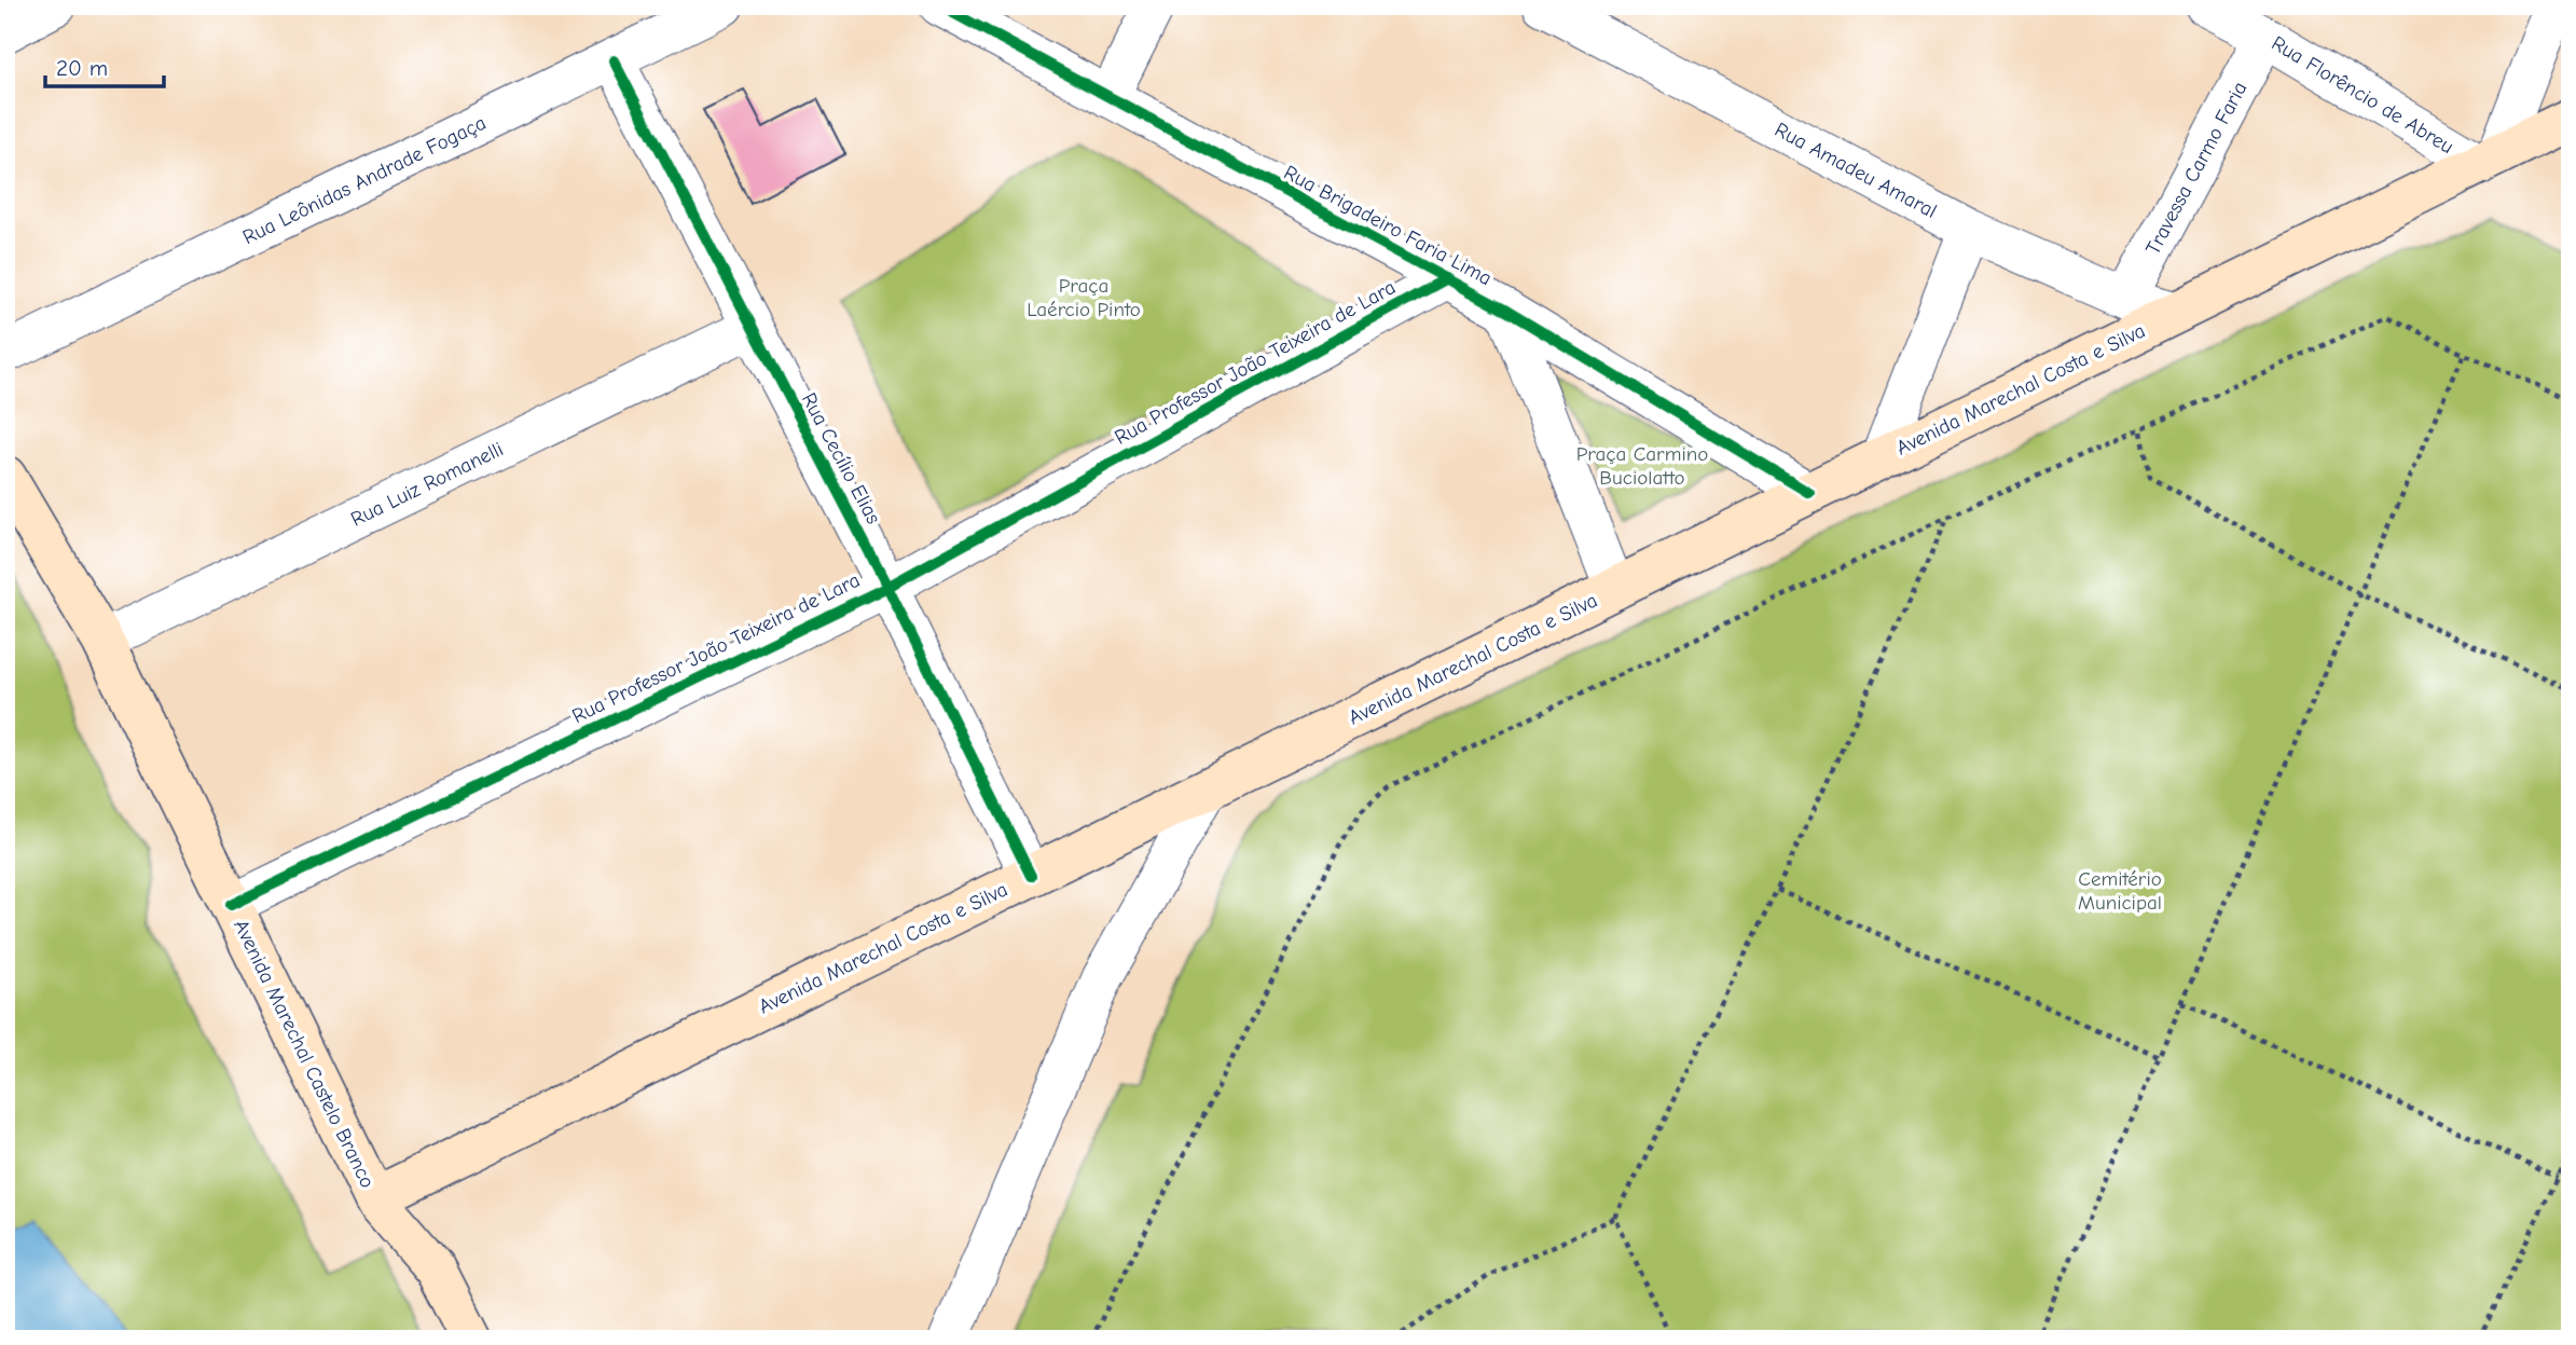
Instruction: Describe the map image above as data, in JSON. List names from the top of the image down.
{
  "streets": {
    "main road": ["Avenida Marechal Costa e Silva", "Avenida Marechal Castelo Branco"],
    "street": [
      "Rua Florêncio de Abreu",
      "Travessa Carmo Faria",
      "Rua Amadeu Amaral",
      "Rua Leônidas Andrade Fogaça",
      "Rua Brigadeiro Faria Lima",
      "Rua Professor João Teixeira de Lara",
      "Rua Cecílio Elias",
      "Rua Luiz Romanelli"
    ]
  },
  "crossings": [
    ["Rua Florêncio de Abreu", "Travessa Carmo Faria"],
    ["Rua Florêncio de Abreu", "Avenida Marechal Costa e Silva"],
    ["Travessa Carmo Faria", "Rua Amadeu Amaral"],
    ["Rua Amadeu Amaral", "Avenida Marechal Costa e Silva"],
    ["Rua Leônidas Andrade Fogaça", "Rua Cecílio Elias"],
    ["Rua Brigadeiro Faria Lima", "Rua Professor João Teixeira de Lara"],
    ["Rua Brigadeiro Faria Lima", "Avenida Marechal Costa e Silva"],
    ["Rua Professor João Teixeira de Lara", "Rua Cecílio Elias"],
    ["Rua Professor João Teixeira de Lara", "Avenida Marechal Castelo Branco"],
    ["Avenida Marechal Costa e Silva", "Rua Cecílio Elias"],
    ["Avenida Marechal Costa e Silva", "Avenida Marechal Castelo Branco"],
    ["Rua Cecílio Elias", "Rua Luiz Romanelli"],
    ["Rua Luiz Romanelli", "Avenida Marechal Castelo Branco"]
  ],
  "parks": ["Praça Laércio Pinto", "Praça Carmino Buciolatto", "Cemitério Municipal"],
  "scale_bar": "20 m"
}
